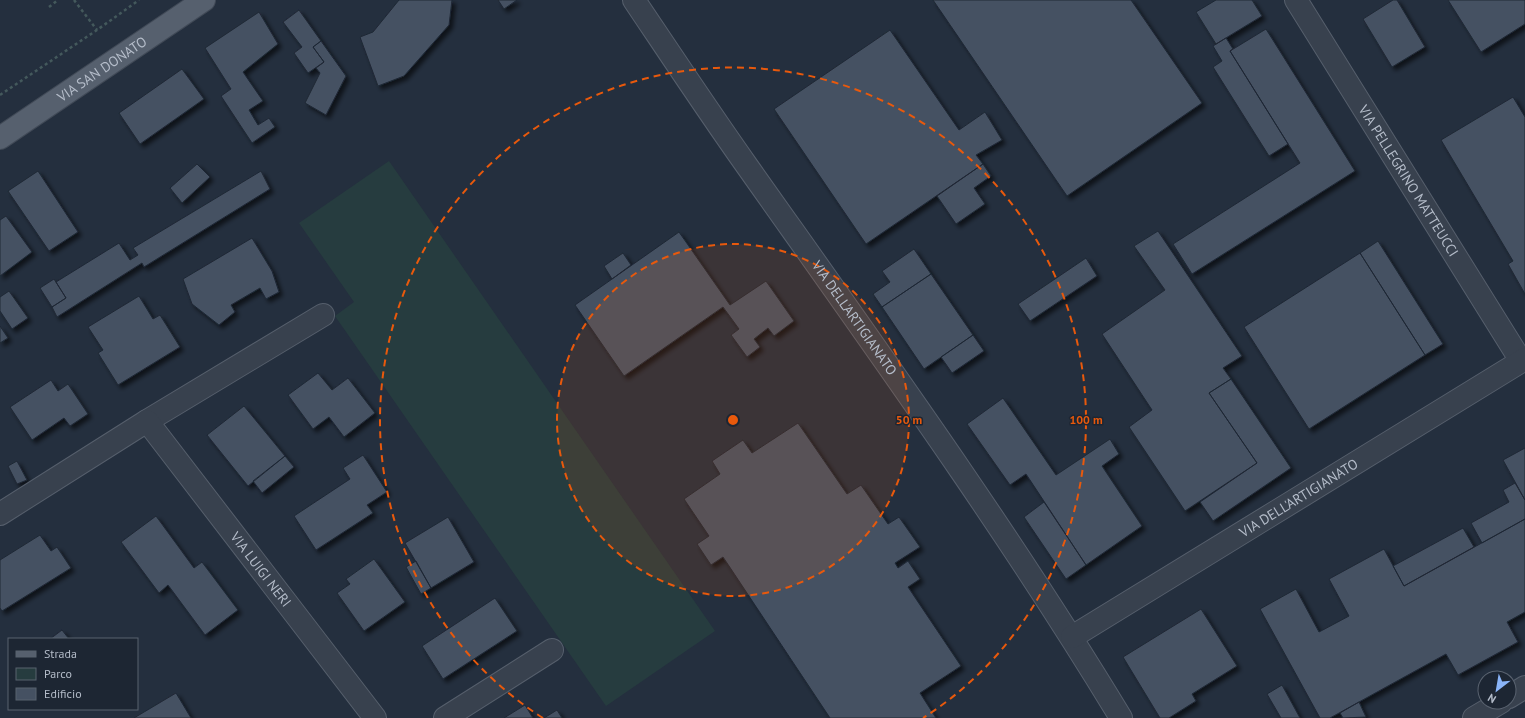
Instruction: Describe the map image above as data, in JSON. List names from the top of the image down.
{
  "streets": {
    "main road": ["VIA SAN DONATO"],
    "street": ["VIA PELLEGRINO MATTEUCCI", "VIA DELL'ARTIGIANATO", "VIA LUIGI NERI"]
  },
  "crossings": [
    ["VIA PELLEGRINO MATTEUCCI", "VIA DELL'ARTIGIANATO"]
  ],
  "legend": ["Strada", "Parco", "Edificio"],
  "north": "bottom left",
  "rings": ["50 m", "100 m"]
}
